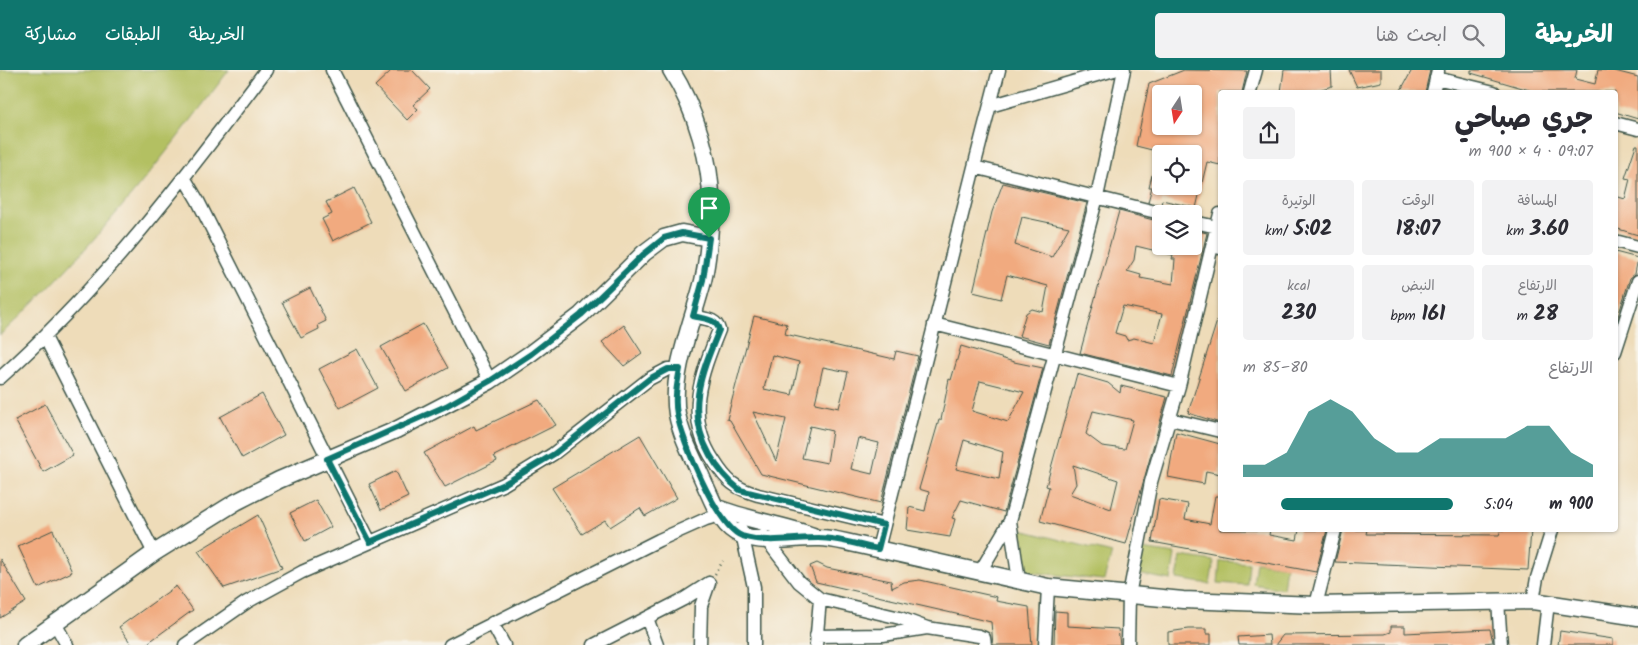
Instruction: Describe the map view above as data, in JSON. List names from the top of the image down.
{
  "north": "bottom",
  "page": {
    "header": "الخريطة",
    "search": "ابحث هنا",
    "nav": ["الخريطة", "الطبقات", "مشاركة"],
    "heading": ["جري صباحي", "09:07 · 4 × 900 m"],
    "stats": [
      ["المسافة", "3.60 km"],
      ["الوقت", "18:07"],
      ["الوتيرة", "5:02 /km"],
      ["الارتفاع", "28 m"],
      ["النبض", "161 bpm"],
      ["kcal", "230"]
    ],
    "chart": ["الارتفاع", "80–85 m"],
    "list": [
      {
        "name": "900 m",
        "note": "5:04"
      }
    ]
  }
}
